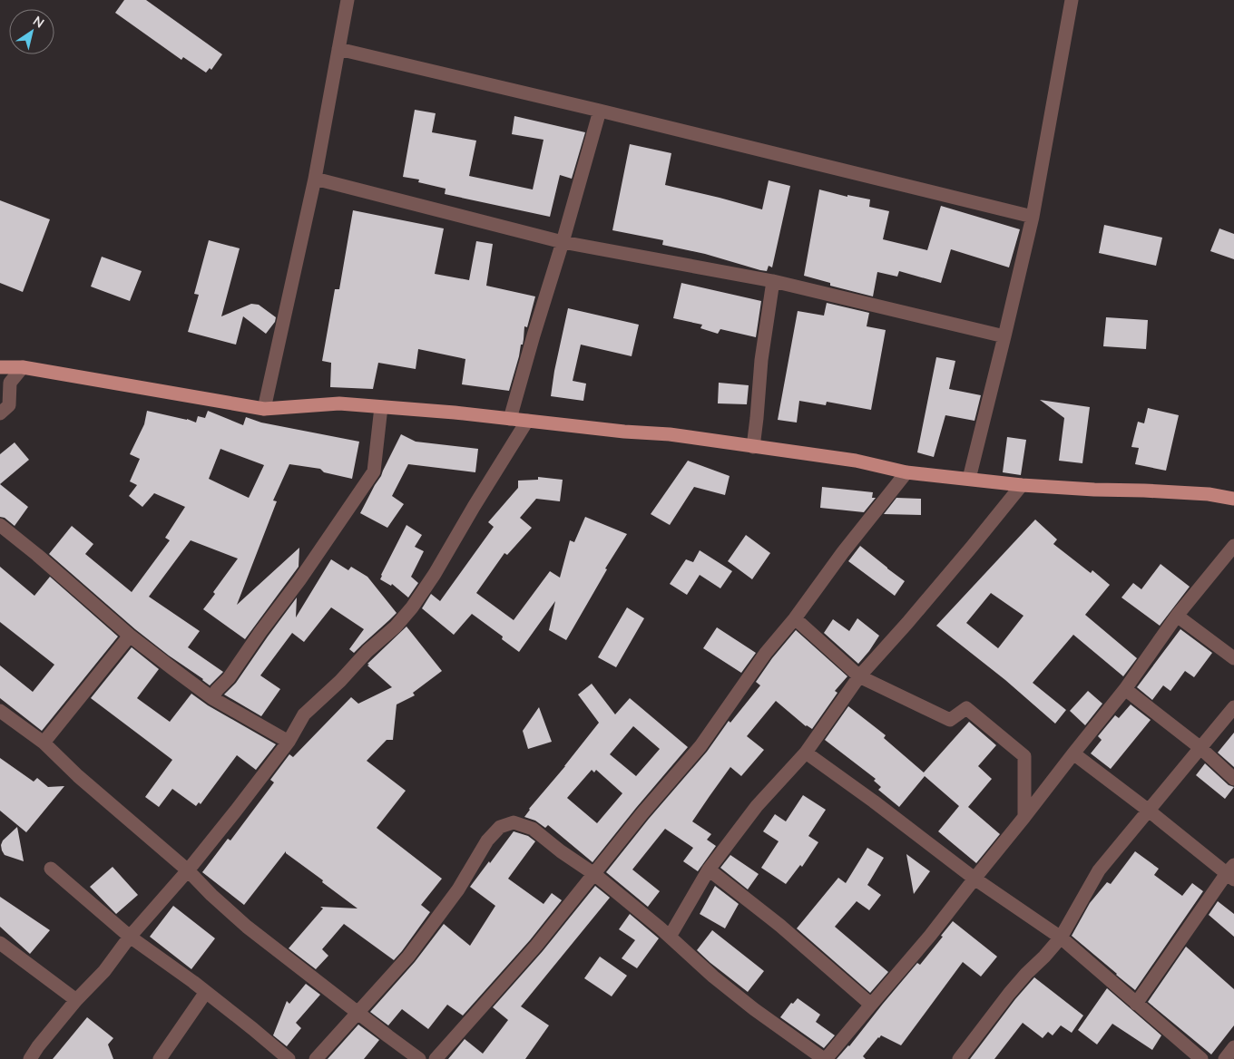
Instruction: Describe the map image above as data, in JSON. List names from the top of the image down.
{
  "north": "top right"
}
